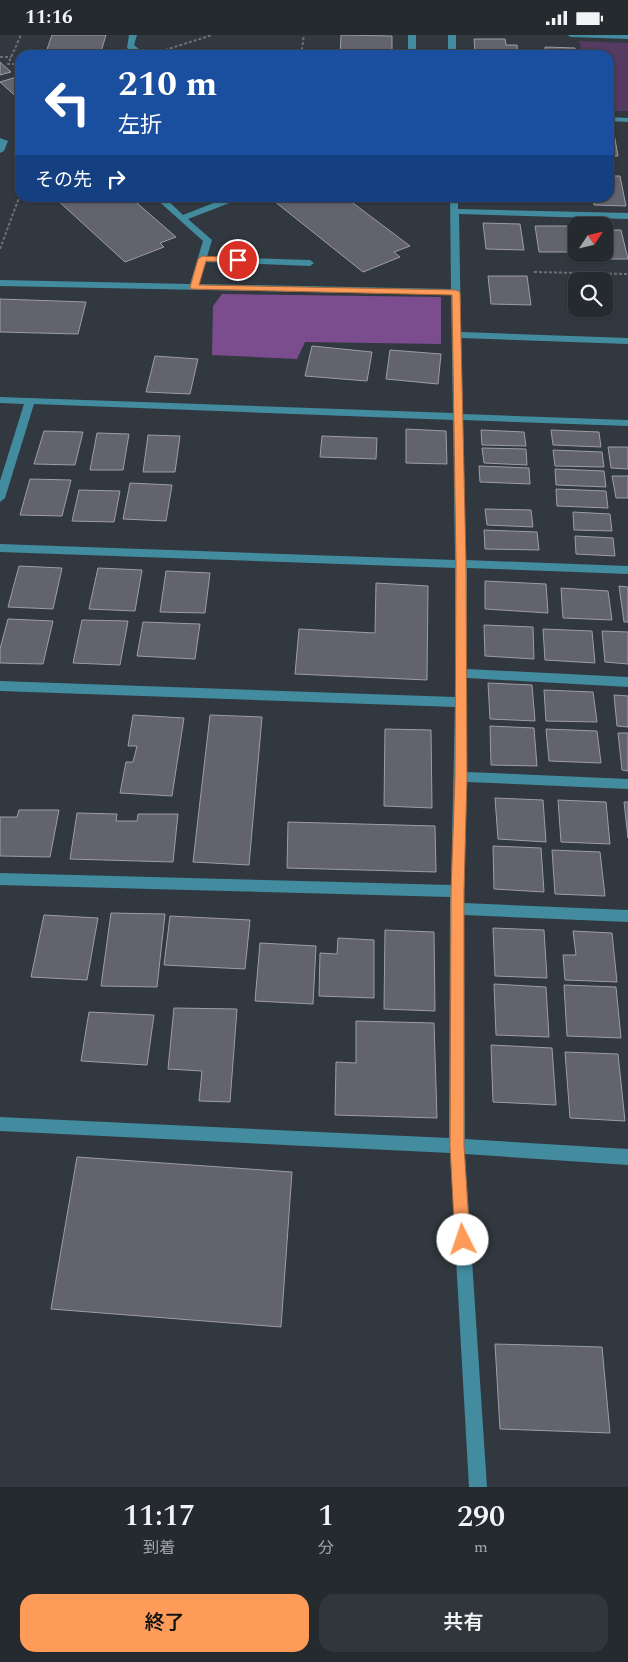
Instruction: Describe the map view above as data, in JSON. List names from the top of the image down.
{
  "north": "top right",
  "page": {
    "status": "11:16",
    "turn": ["210 m", "左折"],
    "then": "その先",
    "eta": [
      "11:17",
      "到着",
      "1",
      "分",
      "290",
      "m"
    ],
    "buttons": ["終了", "共有"]
  }
}
